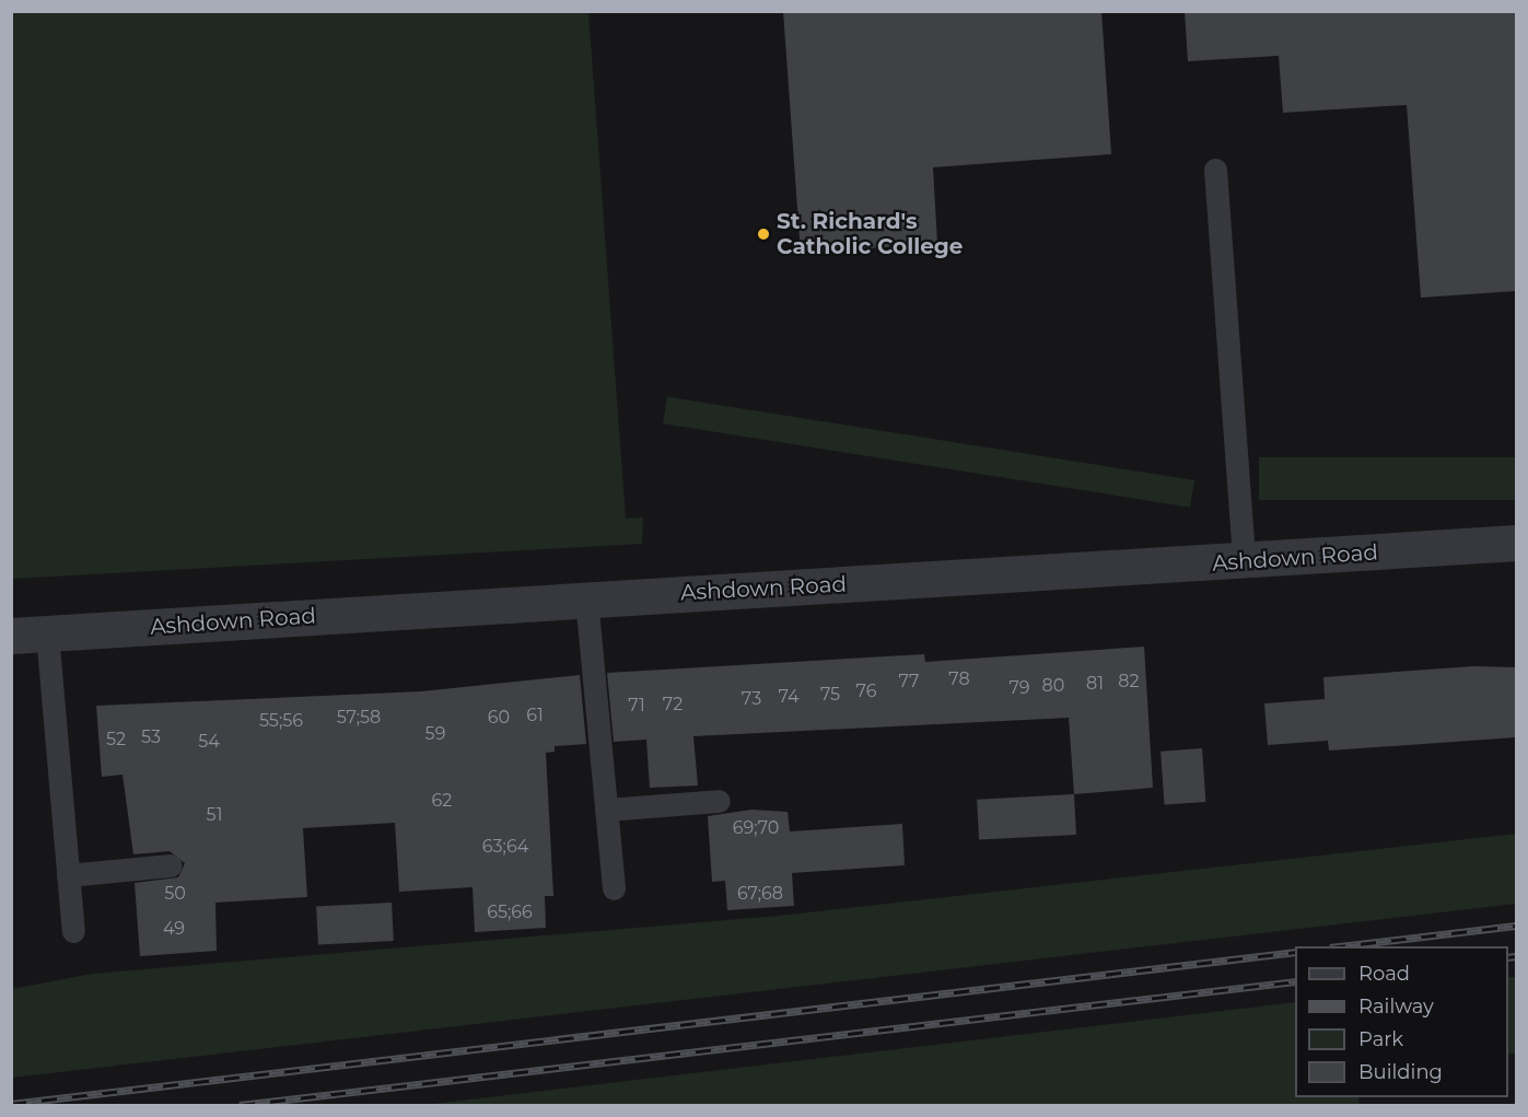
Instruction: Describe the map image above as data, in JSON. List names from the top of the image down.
{
  "streets": {
    "street": ["Ashdown Road"]
  },
  "places": ["St. Richard's Catholic College"],
  "house_numbers": [
    "78",
    "77",
    "82",
    "81",
    "80",
    "79",
    "76",
    "75",
    "74",
    "73",
    "72",
    "71",
    "61",
    "57;58",
    "60",
    "55;56",
    "59",
    "53",
    "52",
    "54",
    "62",
    "51",
    "69;70",
    "63;64",
    "50",
    "67;68",
    "65;66",
    "49"
  ],
  "legend": [
    "Road",
    "Railway",
    "Park",
    "Building"
  ]
}
